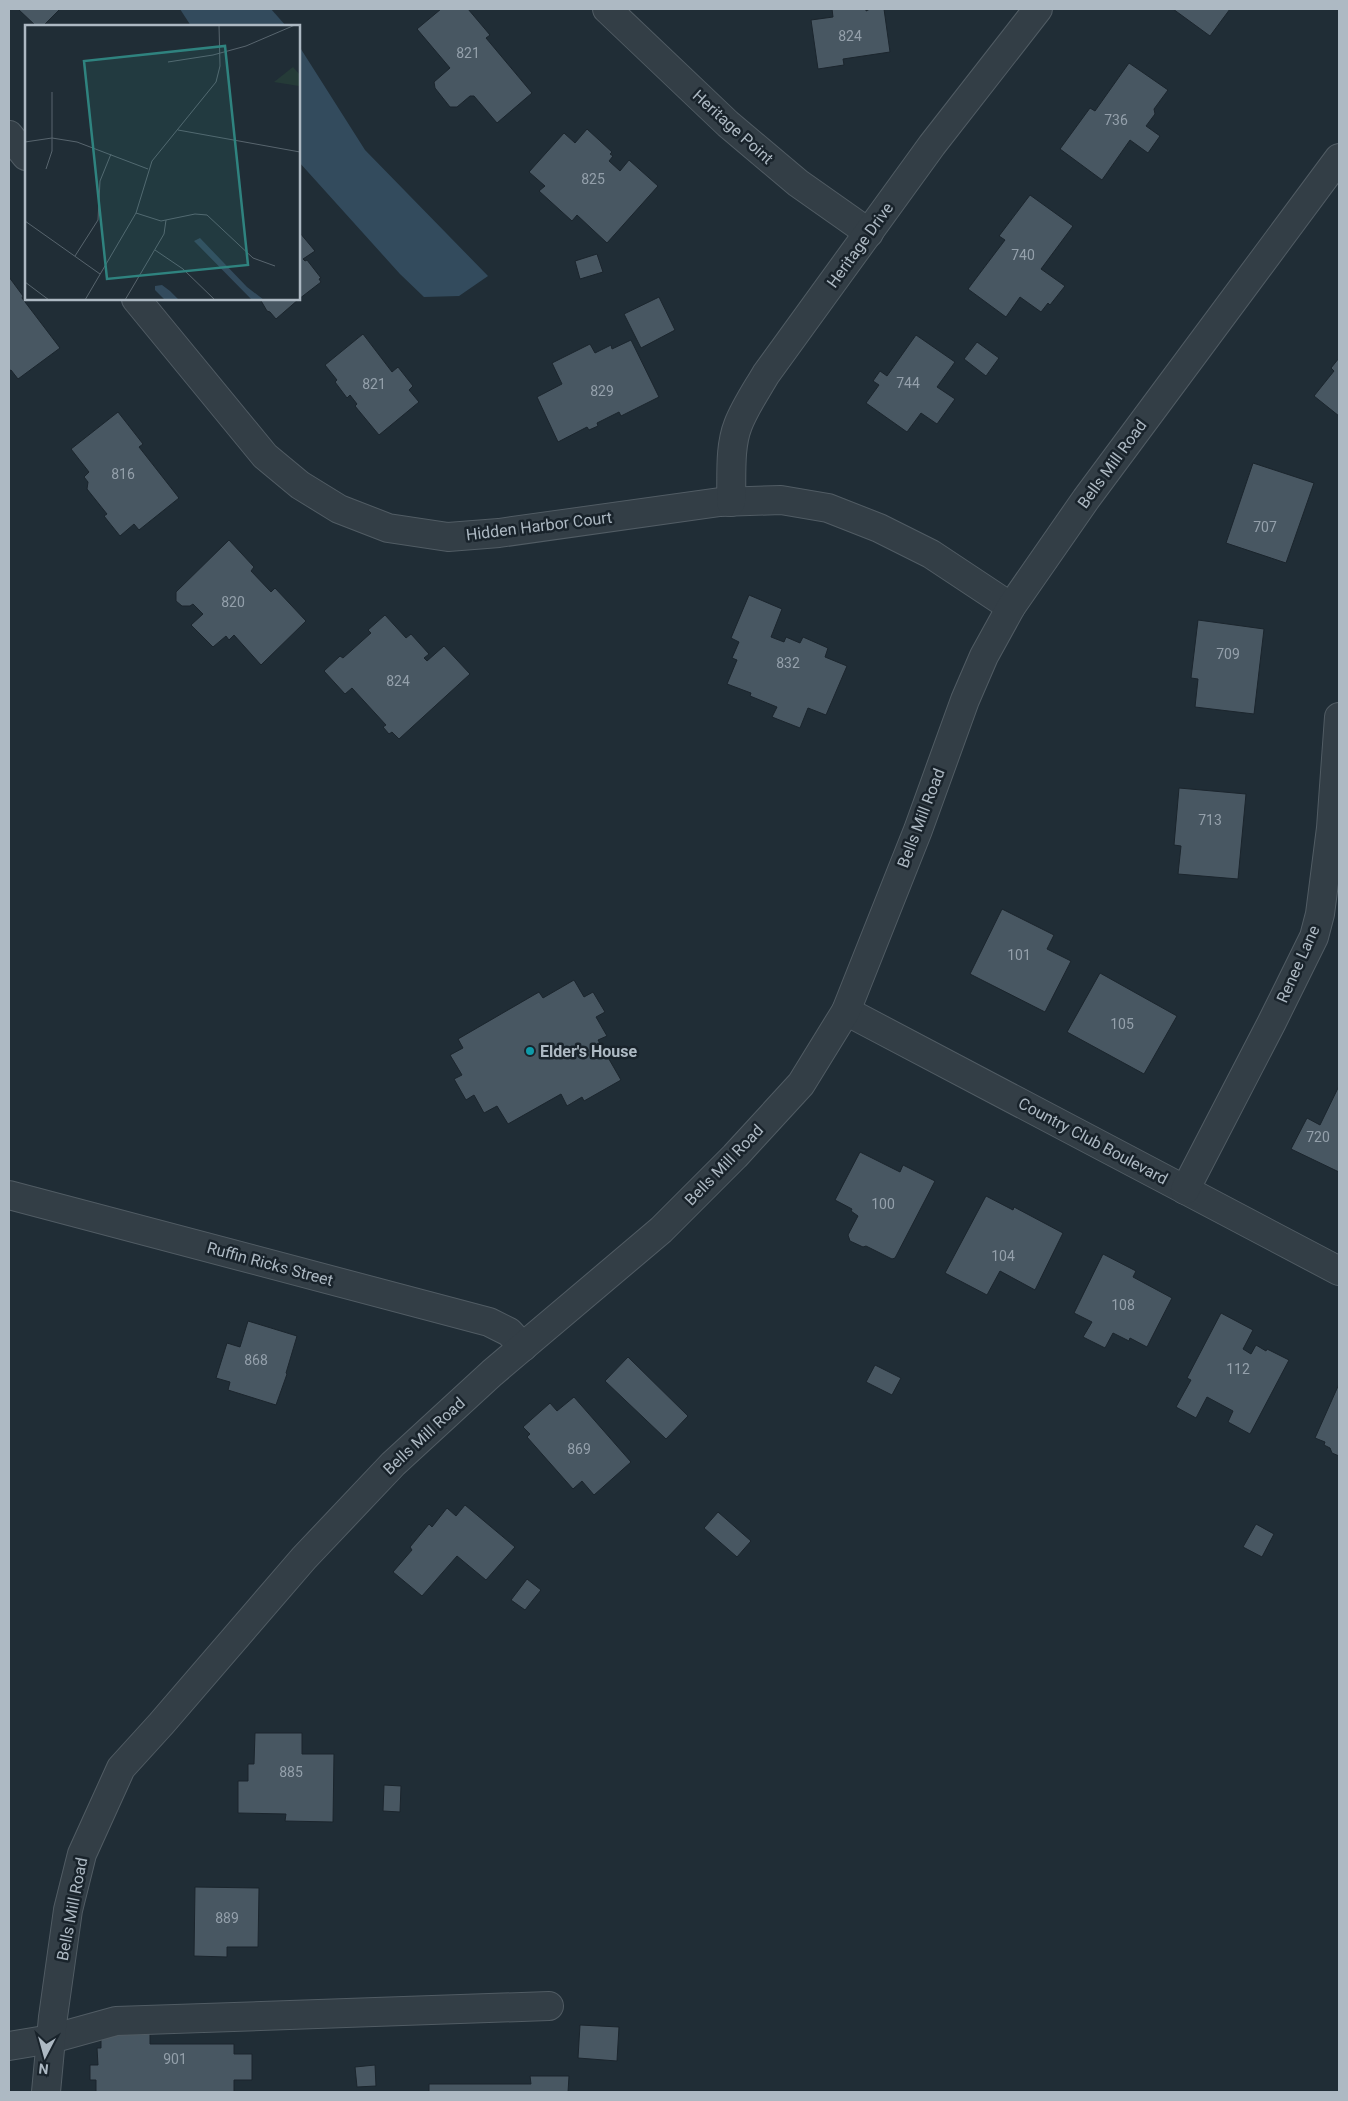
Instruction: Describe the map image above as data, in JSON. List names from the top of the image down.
{
  "streets": {
    "street": [
      "Heritage Point",
      "Heritage Drive",
      "Bells Mill Road",
      "Hidden Harbor Court",
      "Renee Lane",
      "Country Club Boulevard",
      "Ruffin Ricks Street"
    ]
  },
  "crossings": [
    ["Heritage Point", "Heritage Drive"],
    ["Heritage Drive", "Hidden Harbor Court"],
    ["Bells Mill Road", "Hidden Harbor Court"],
    ["Bells Mill Road", "Country Club Boulevard"],
    ["Bells Mill Road", "Ruffin Ricks Street"],
    ["Renee Lane", "Country Club Boulevard"]
  ],
  "places": ["Elder's House"],
  "house_numbers": [
    "824",
    "821",
    "736",
    "825",
    "740",
    "744",
    "821",
    "829",
    "816",
    "707",
    "820",
    "709",
    "832",
    "824",
    "713",
    "101",
    "105",
    "720",
    "100",
    "104",
    "108",
    "868",
    "112",
    "869",
    "885",
    "889",
    "901"
  ],
  "north": "bottom"
}
